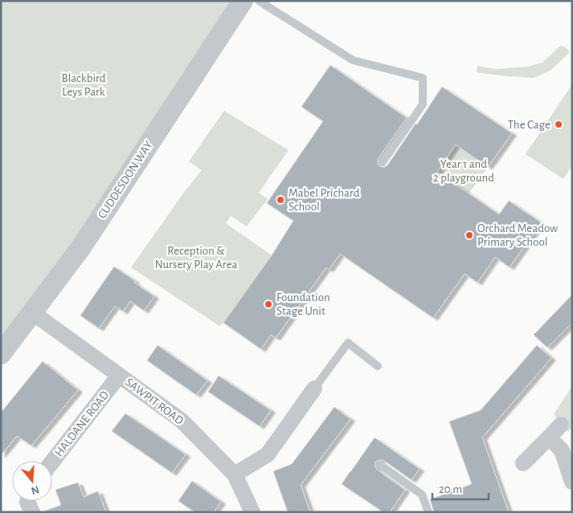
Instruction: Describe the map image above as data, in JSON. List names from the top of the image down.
{
  "streets": {
    "street": ["CUDDESDON WAY", "SAWPIT ROAD", "HALDANE ROAD"]
  },
  "crossings": [
    ["CUDDESDON WAY", "SAWPIT ROAD"],
    ["SAWPIT ROAD", "HALDANE ROAD"]
  ],
  "parks": ["Blackbird Leys Park", "Year 1 and 2 playground", "Reception & Nursery Play Area"],
  "places": [
    "The Cage",
    "Mabel Prichard School",
    "Orchard Meadow Primary School",
    "Foundation Stage Unit"
  ],
  "scale_bar": "20 m",
  "north": "bottom"
}
